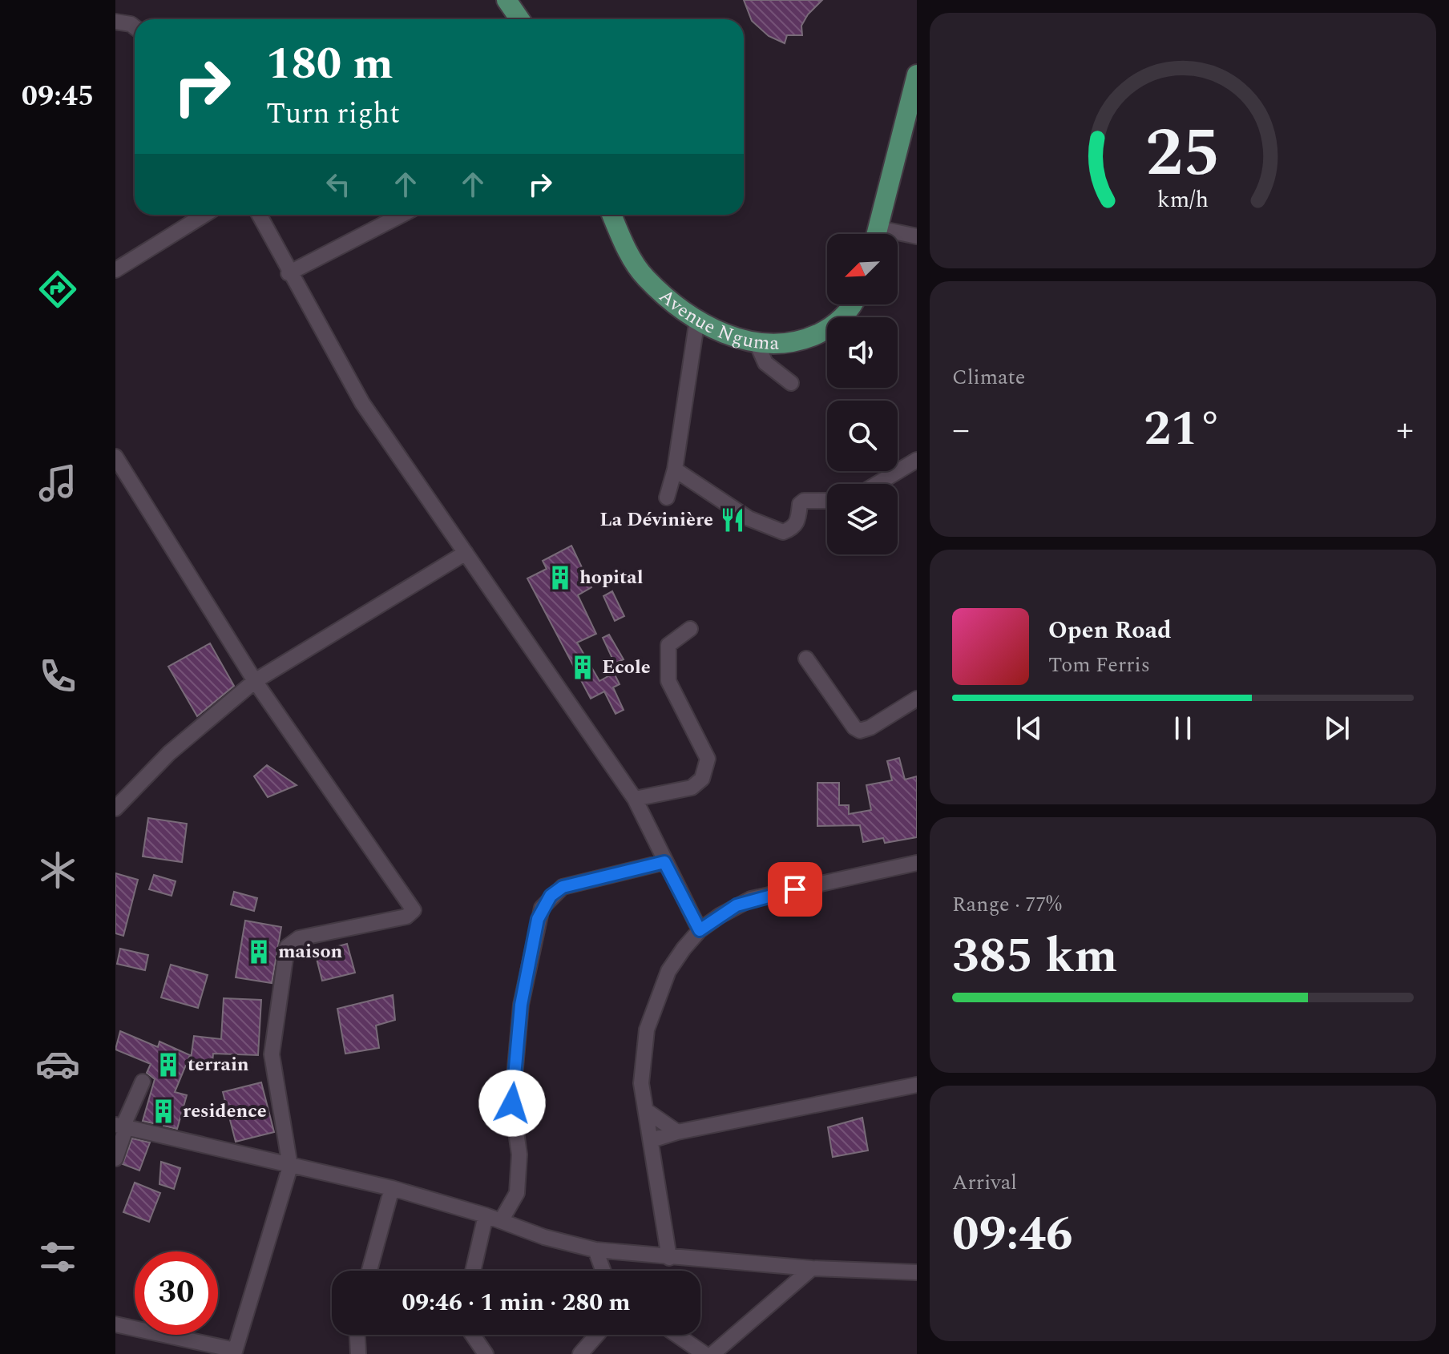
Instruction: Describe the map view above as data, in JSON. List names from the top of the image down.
{
  "streets": {
    "main road": ["Avenue Nguma"]
  },
  "places": {
    "restaurant": ["La Dévinière"],
    "building": [
      "hopital",
      "Ecole",
      "maison",
      "terrain",
      "residence"
    ]
  },
  "north": "bottom left",
  "page": {
    "tabs": "09:45",
    "turn": ["180 m", "Turn right"],
    "tile": [
      "Climate",
      ["Range · 77%", "385 km"],
      ["Arrival", "09:46"]
    ],
    "heat": ["−", "21°", "+"],
    "song": ["Open Road", "Tom Ferris"],
    "limit": "30",
    "trip": "09:46 · 1 min · 280 m",
    "gauge": ["25", "km/h"]
  }
}
